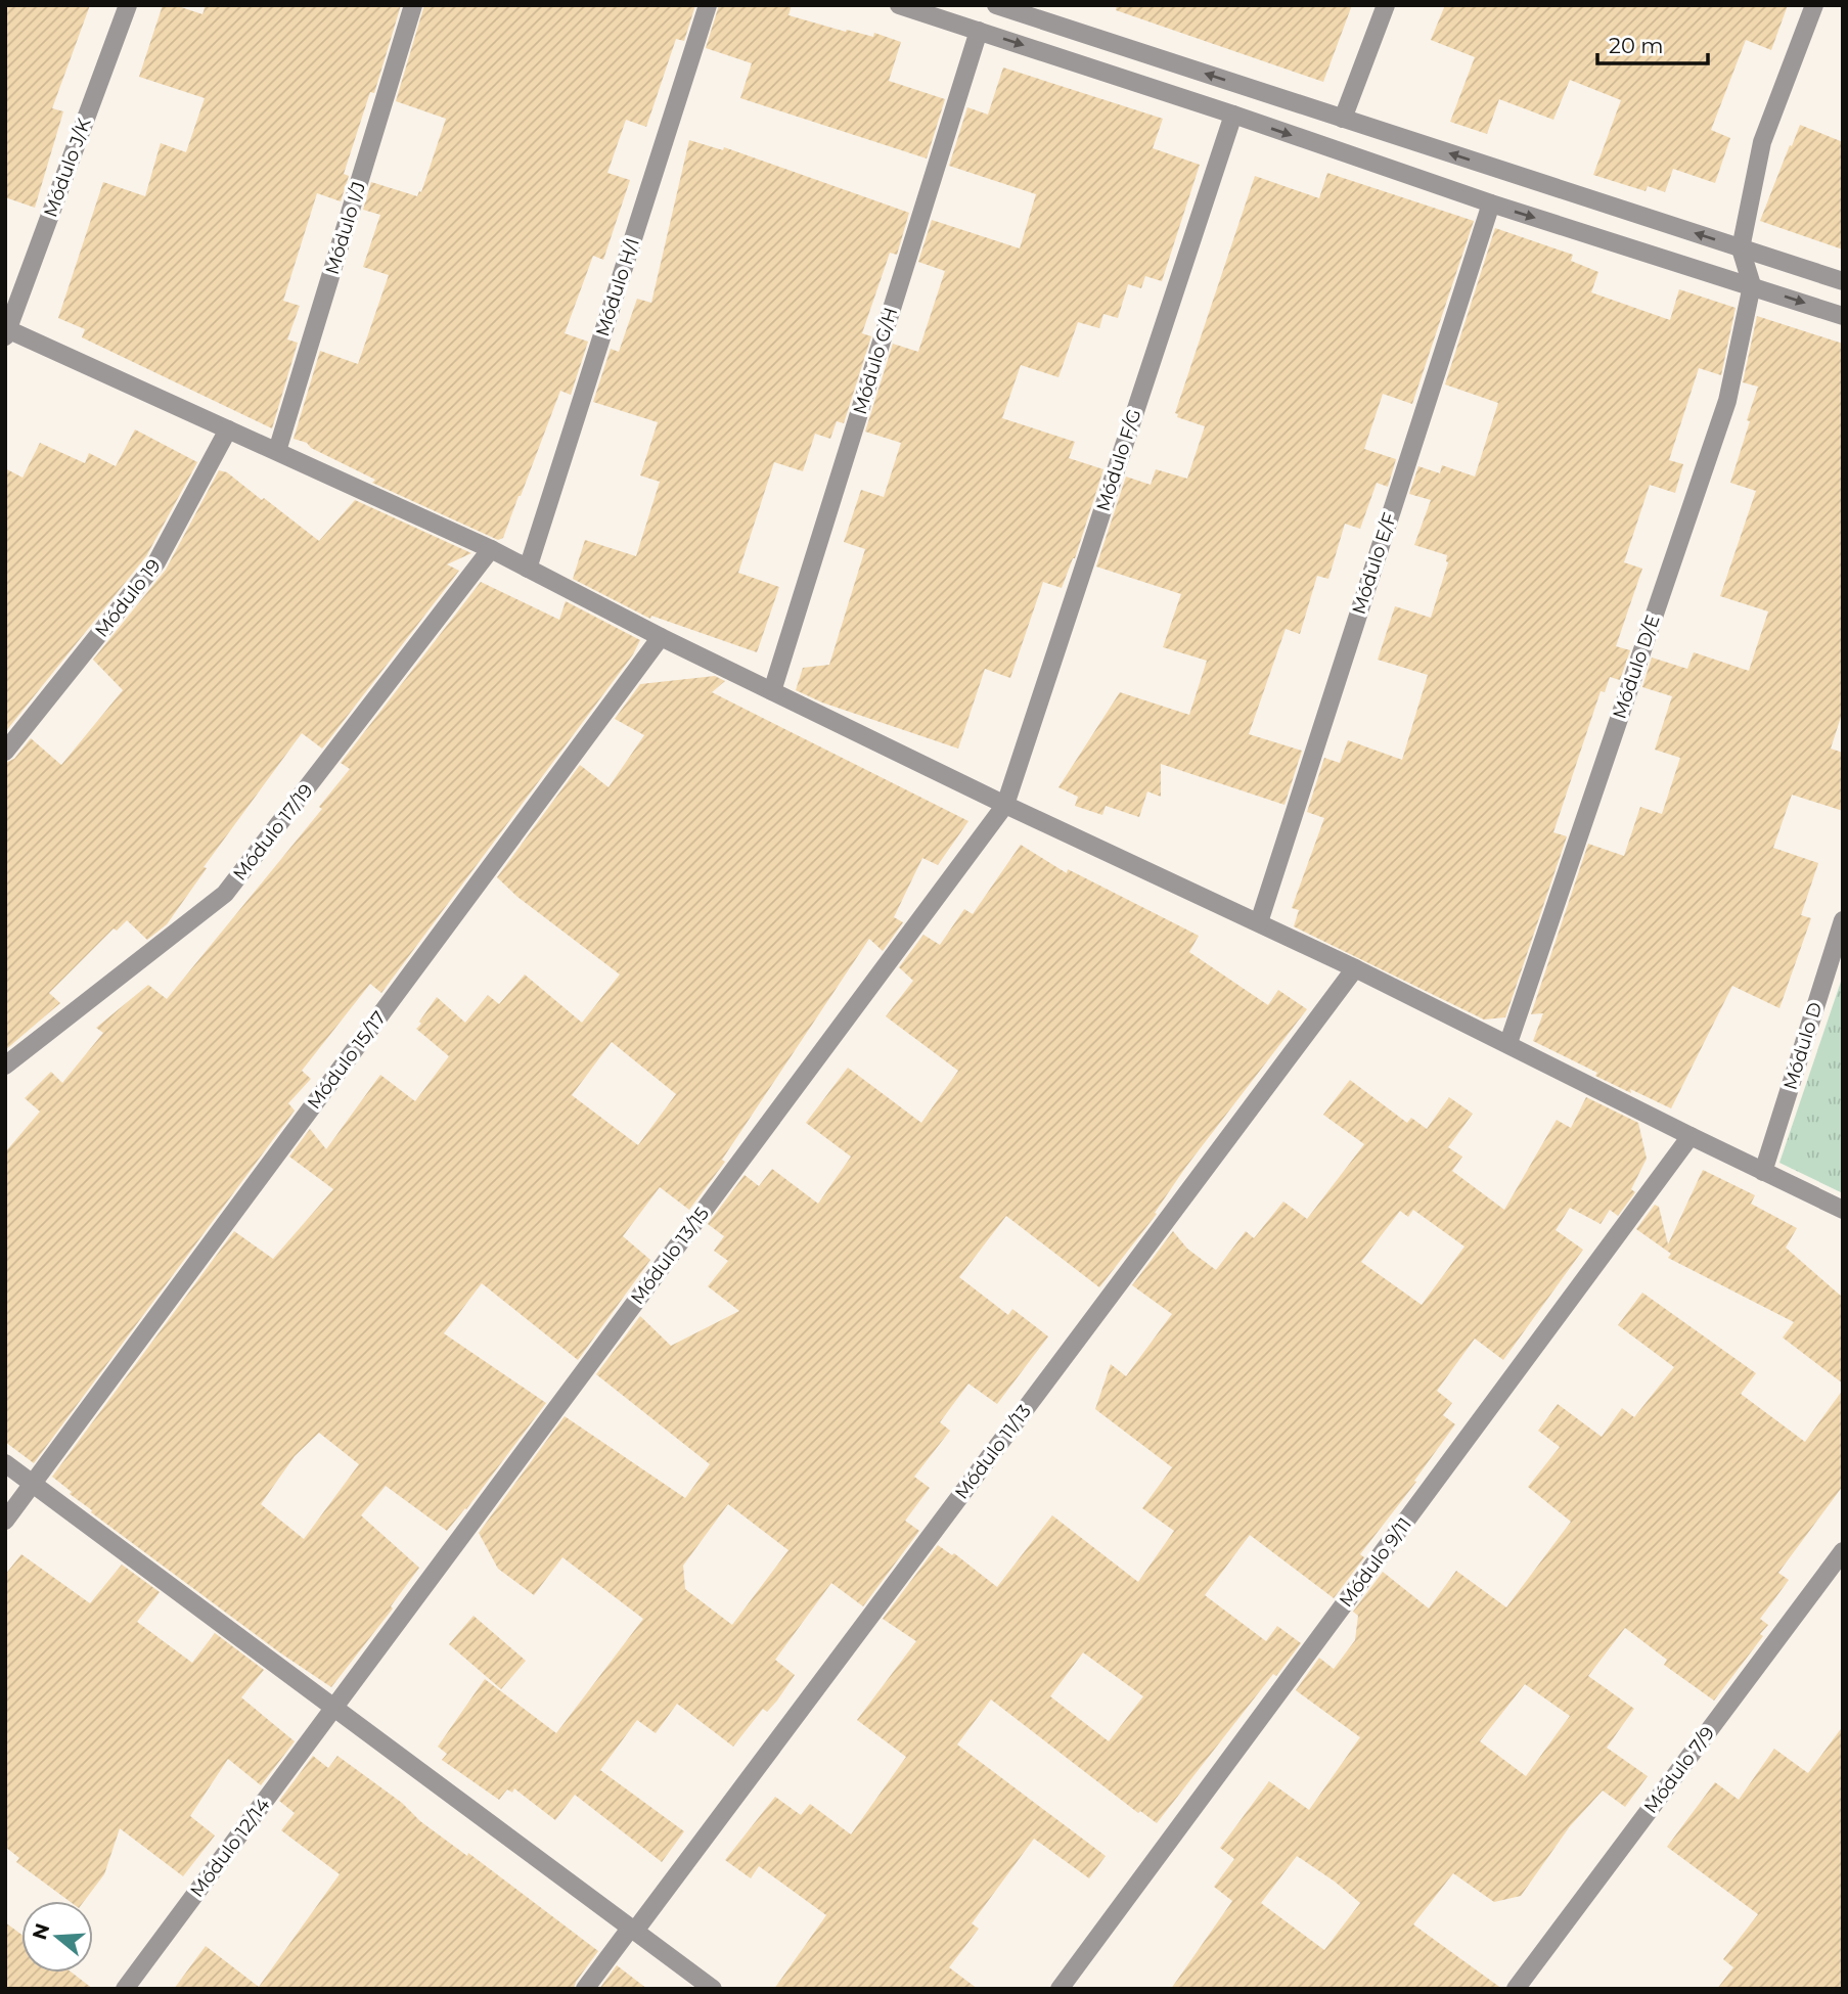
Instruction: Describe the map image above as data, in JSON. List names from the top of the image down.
{
  "streets": {
    "street": [
      "Módulo J/K",
      "Módulo I/J",
      "Módulo H/I",
      "Módulo G/H",
      "Módulo F/G",
      "Módulo E/F",
      "Módulo 19",
      "Módulo D/E",
      "Módulo 17/19",
      "Módulo D",
      "Módulo 15/17",
      "Módulo 13/15",
      "Módulo 11/13",
      "Módulo 9/11",
      "Módulo 7/9",
      "Módulo 12/14"
    ]
  },
  "crossings": [
    ["Módulo F/G", "Módulo 13/15"],
    ["Módulo 13/15", "Módulo 12/14"]
  ],
  "scale_bar": "20 m",
  "north": "left"
}
